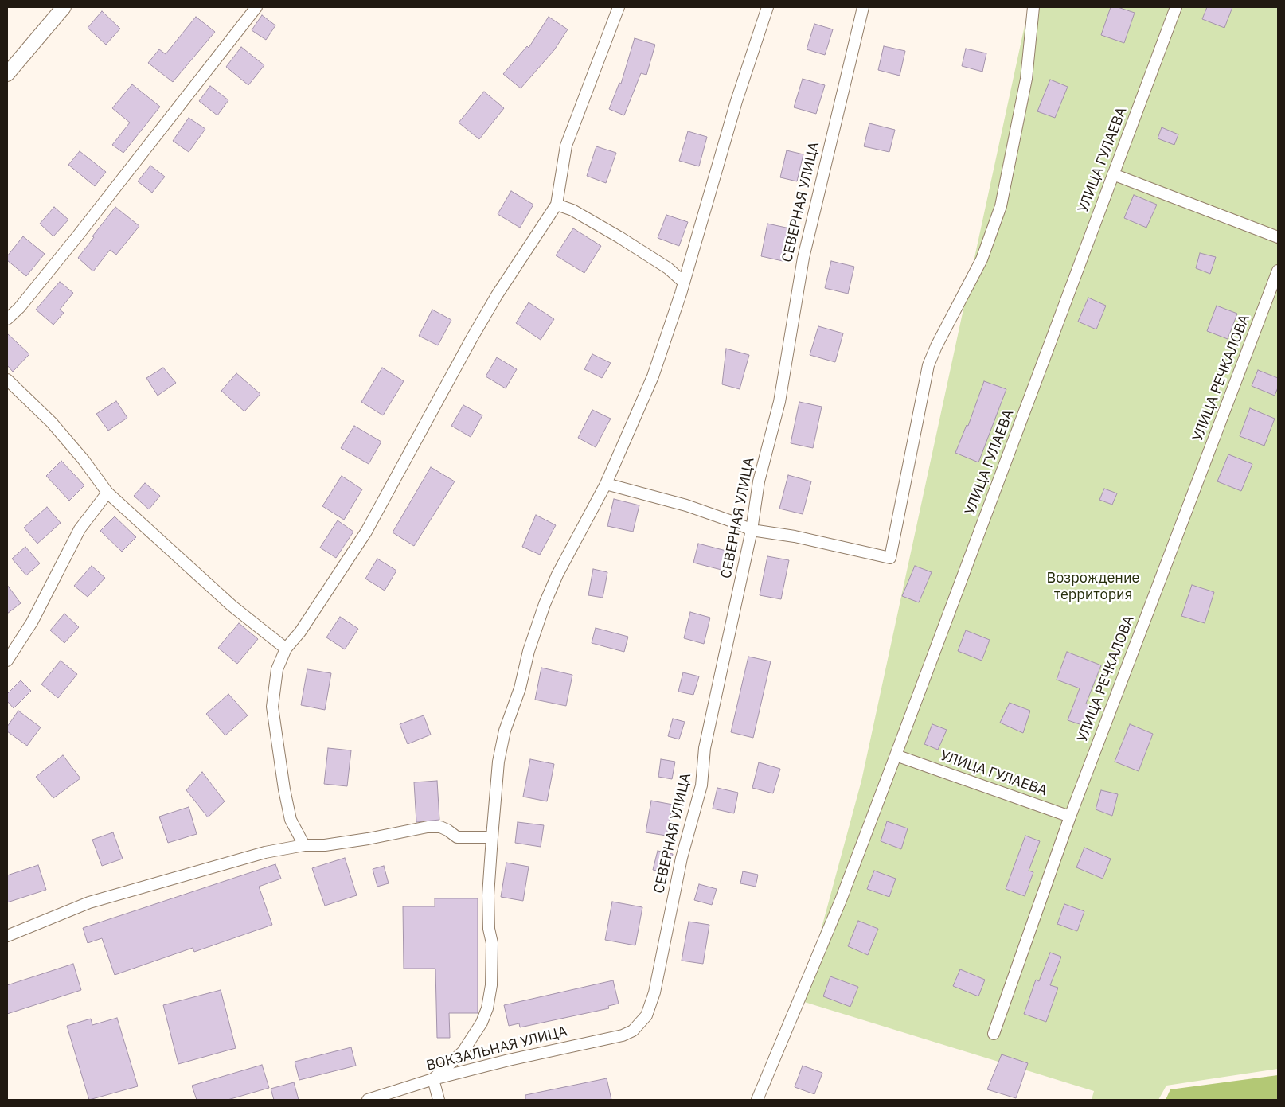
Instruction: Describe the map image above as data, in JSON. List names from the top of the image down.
{
  "streets": {
    "street": [
      "УЛИЦА ГУЛАЕВА",
      "СЕВЕРНАЯ УЛИЦА",
      "УЛИЦА РЕЧКАЛОВА",
      "ВОКЗАЛЬНАЯ УЛИЦА"
    ]
  },
  "crossings": [
    ["УЛИЦА ГУЛАЕВА", "УЛИЦА РЕЧКАЛОВА"],
    ["СЕВЕРНАЯ УЛИЦА", "ВОКЗАЛЬНАЯ УЛИЦА"]
  ],
  "parks": ["Возрождение территория"]
}
